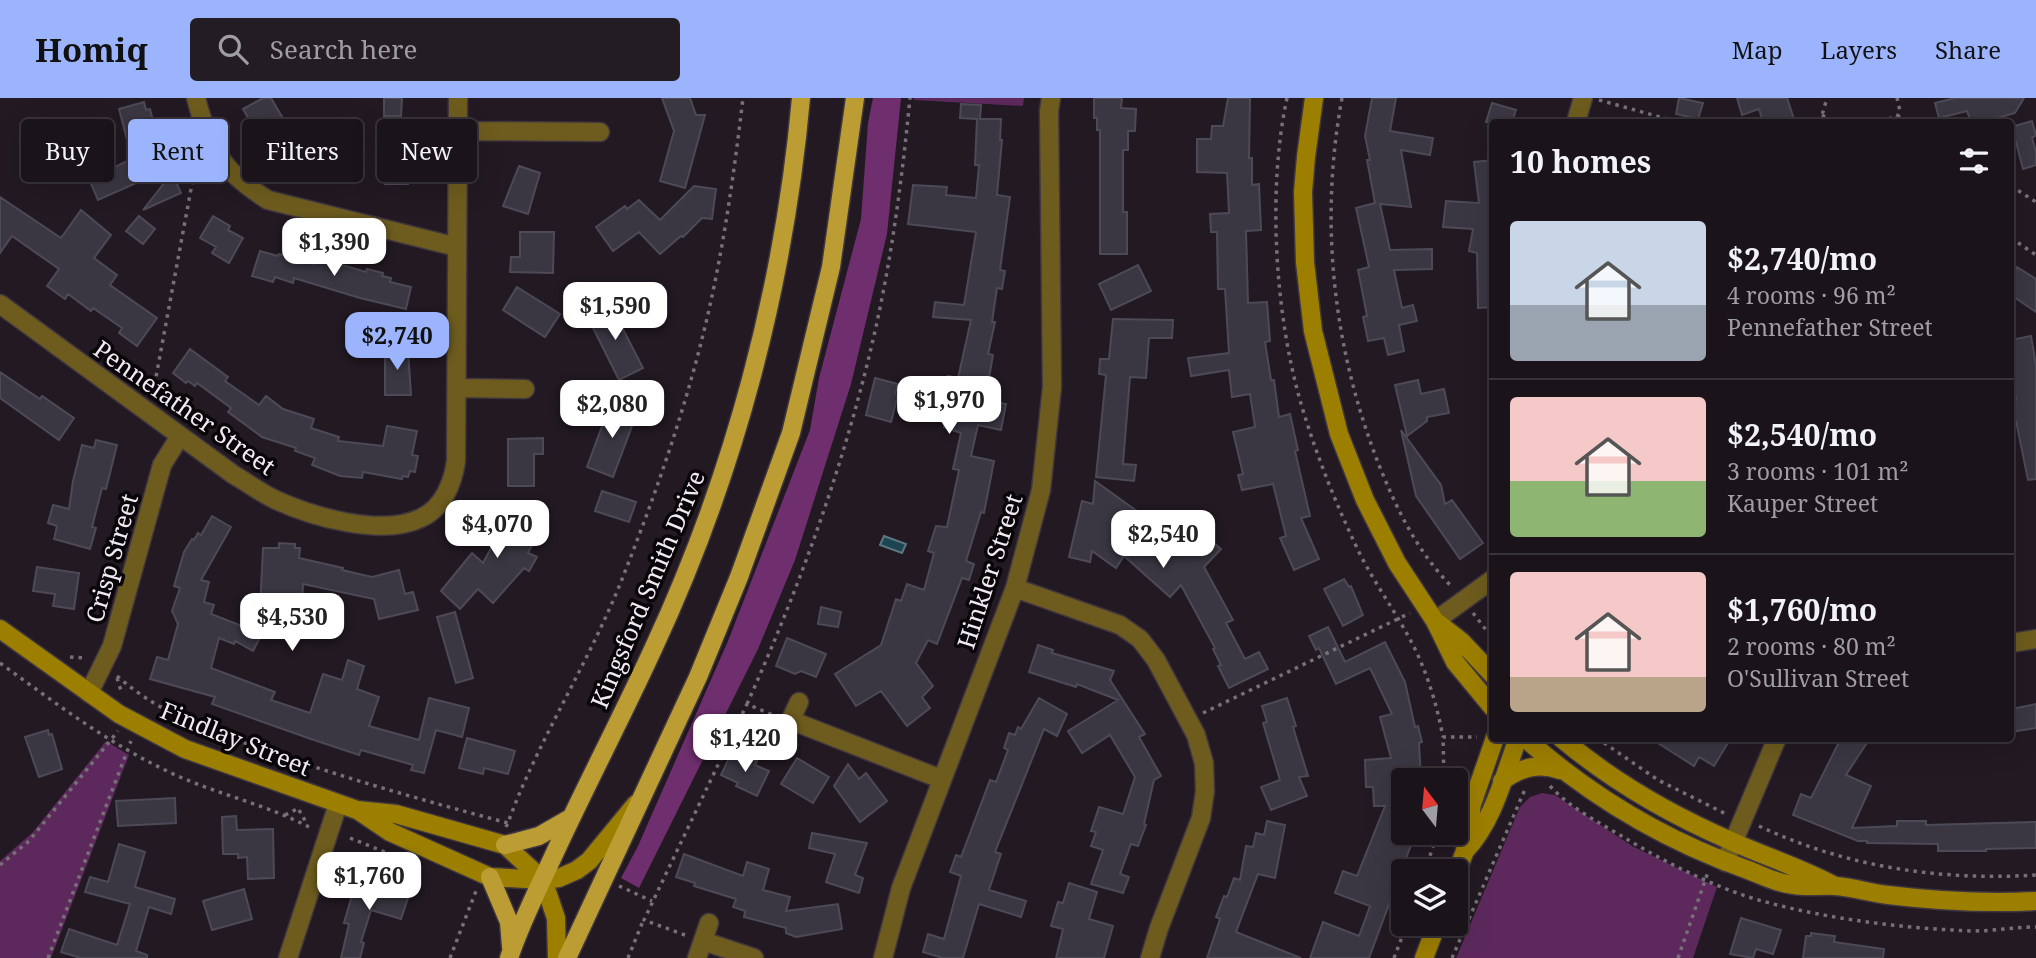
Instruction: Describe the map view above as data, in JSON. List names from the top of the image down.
{
  "streets": {
    "main road": ["Kingsford Smith Drive"],
    "street": [
      "Pennefather Street",
      "Crisp Street",
      "Hinkler Street",
      "Findlay Street"
    ]
  },
  "crossings": [
    ["Pennefather Street", "Crisp Street"],
    ["Crisp Street", "Findlay Street"],
    ["Kingsford Smith Drive", "Findlay Street"]
  ],
  "north": "top",
  "page": {
    "header": "Homiq",
    "search": "Search here",
    "nav": ["Map", "Layers", "Share"],
    "chip": [
      "Buy",
      "Rent",
      "Filters",
      "New"
    ],
    "heading": "10 homes",
    "list": [
      {
        "name": "$2,740/mo",
        "note": "4 rooms · 96 m² · Pennefather Street"
      },
      {
        "name": "$2,540/mo",
        "note": "3 rooms · 101 m² · Kauper Street"
      },
      {
        "name": "$1,760/mo",
        "note": "2 rooms · 80 m² · O'Sullivan Street"
      }
    ],
    "price": [
      "$1,390",
      "$1,590",
      "$2,740",
      "$1,970",
      "$2,080",
      "$4,070",
      "$2,540",
      "$4,530",
      "$1,420",
      "$1,760"
    ]
  }
}
